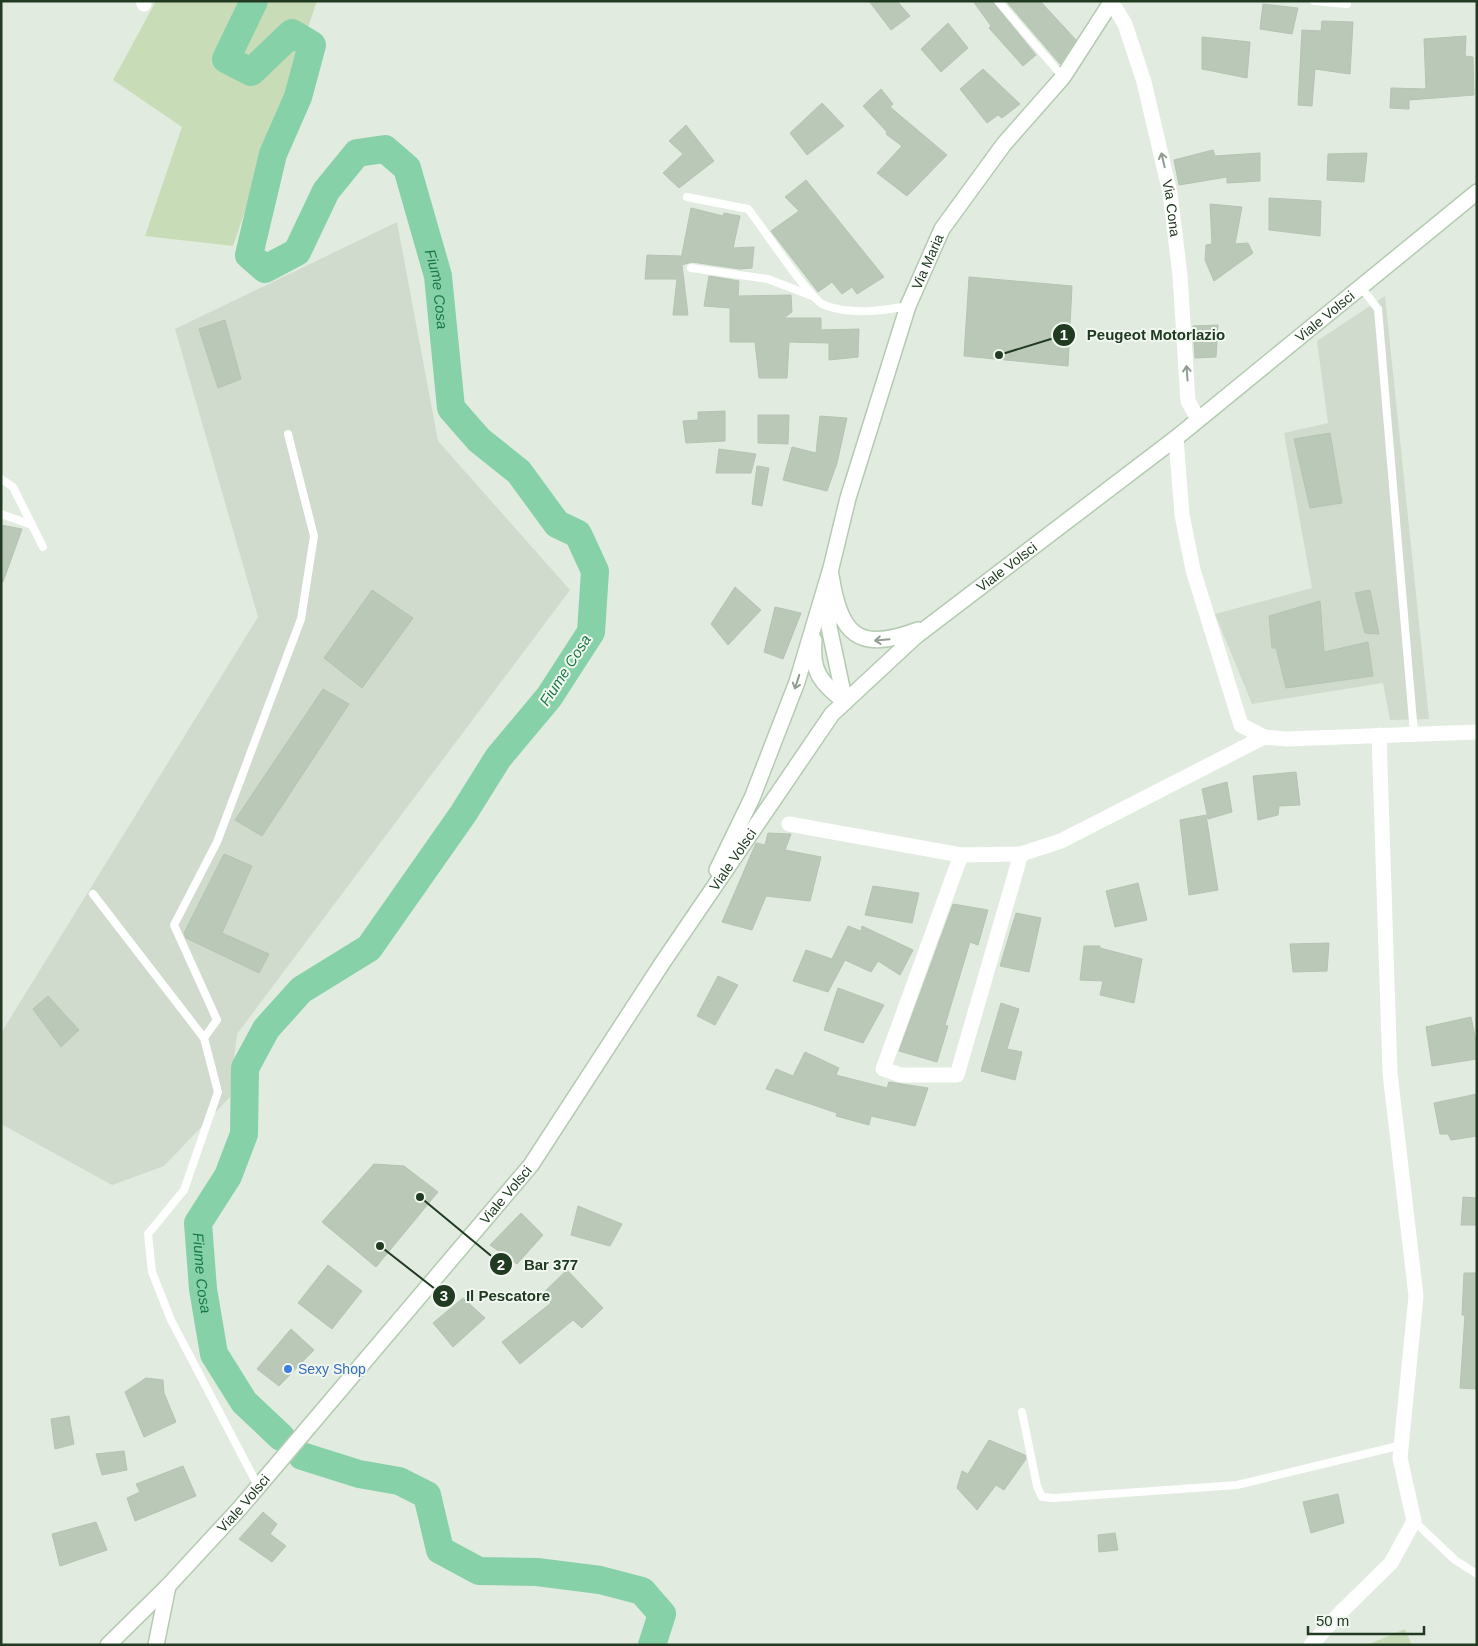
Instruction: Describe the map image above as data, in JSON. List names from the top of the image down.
{
  "streets": {
    "street": ["Via Cona", "Via Maria", "Viale Volsci"]
  },
  "crossings": [
    ["Via Cona", "Via Maria"],
    ["Via Cona", "Viale Volsci"]
  ],
  "one_way": ["Via Cona"],
  "water": ["Fiume Cosa"],
  "places": [
    "Peugeot Motorlazio",
    "Bar 377",
    "Il Pescatore",
    "Sexy Shop"
  ],
  "scale_bar": "50 m"
}
